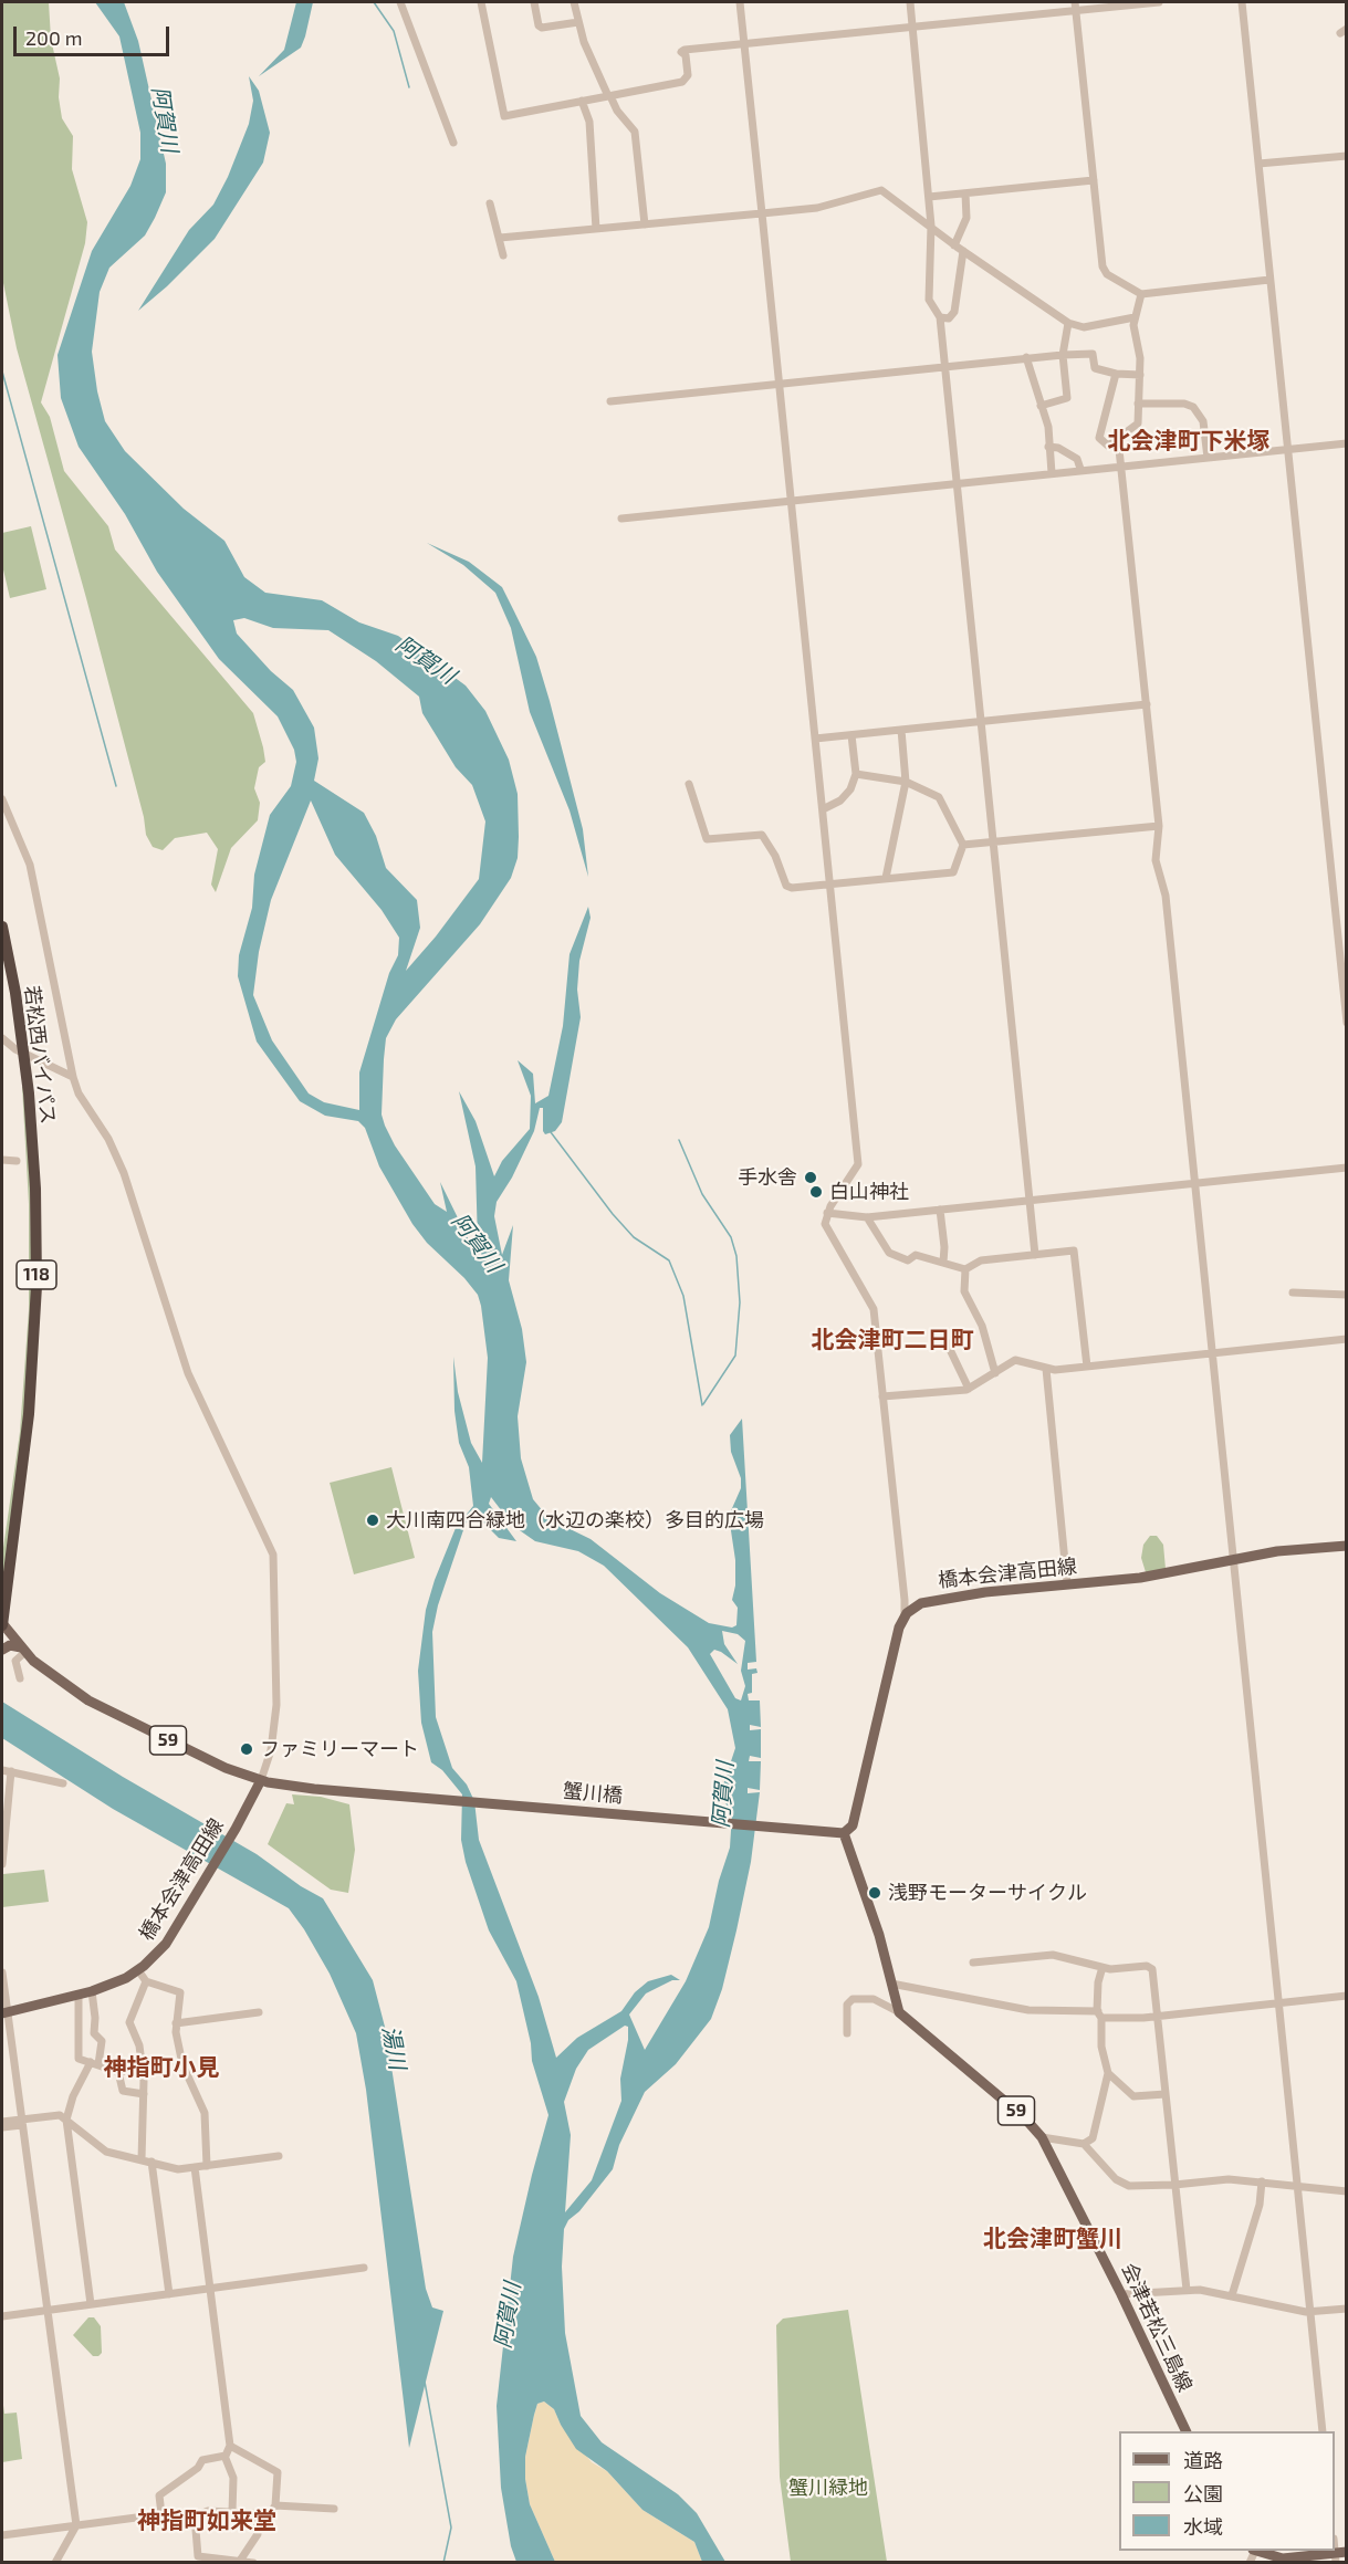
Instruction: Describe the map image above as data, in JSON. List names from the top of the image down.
{
  "streets": {
    "highway": ["若松西バイパス", "118"],
    "main road": [
      "橋本会津高田線",
      "59",
      "蟹川橋",
      "会津若松三島線"
    ]
  },
  "crossings": [
    ["若松西バイパス", "59"],
    ["橋本会津高田線", "59"],
    ["橋本会津高田線", "蟹川橋"],
    ["59", "蟹川橋"]
  ],
  "districts": [
    "北会津町下米塚",
    "北会津町二日町",
    "神指町小見",
    "北会津町蟹川",
    "神指町如来堂"
  ],
  "water": ["阿賀川", "湯川"],
  "parks": ["蟹川緑地"],
  "places": [
    "手水舎",
    "白山神社",
    "大川南四合緑地（水辺の楽校）多目的広場",
    "ファミリーマート",
    "浅野モーターサイクル"
  ],
  "legend": ["道路", "公園", "水域"],
  "scale_bar": "200 m"
}
